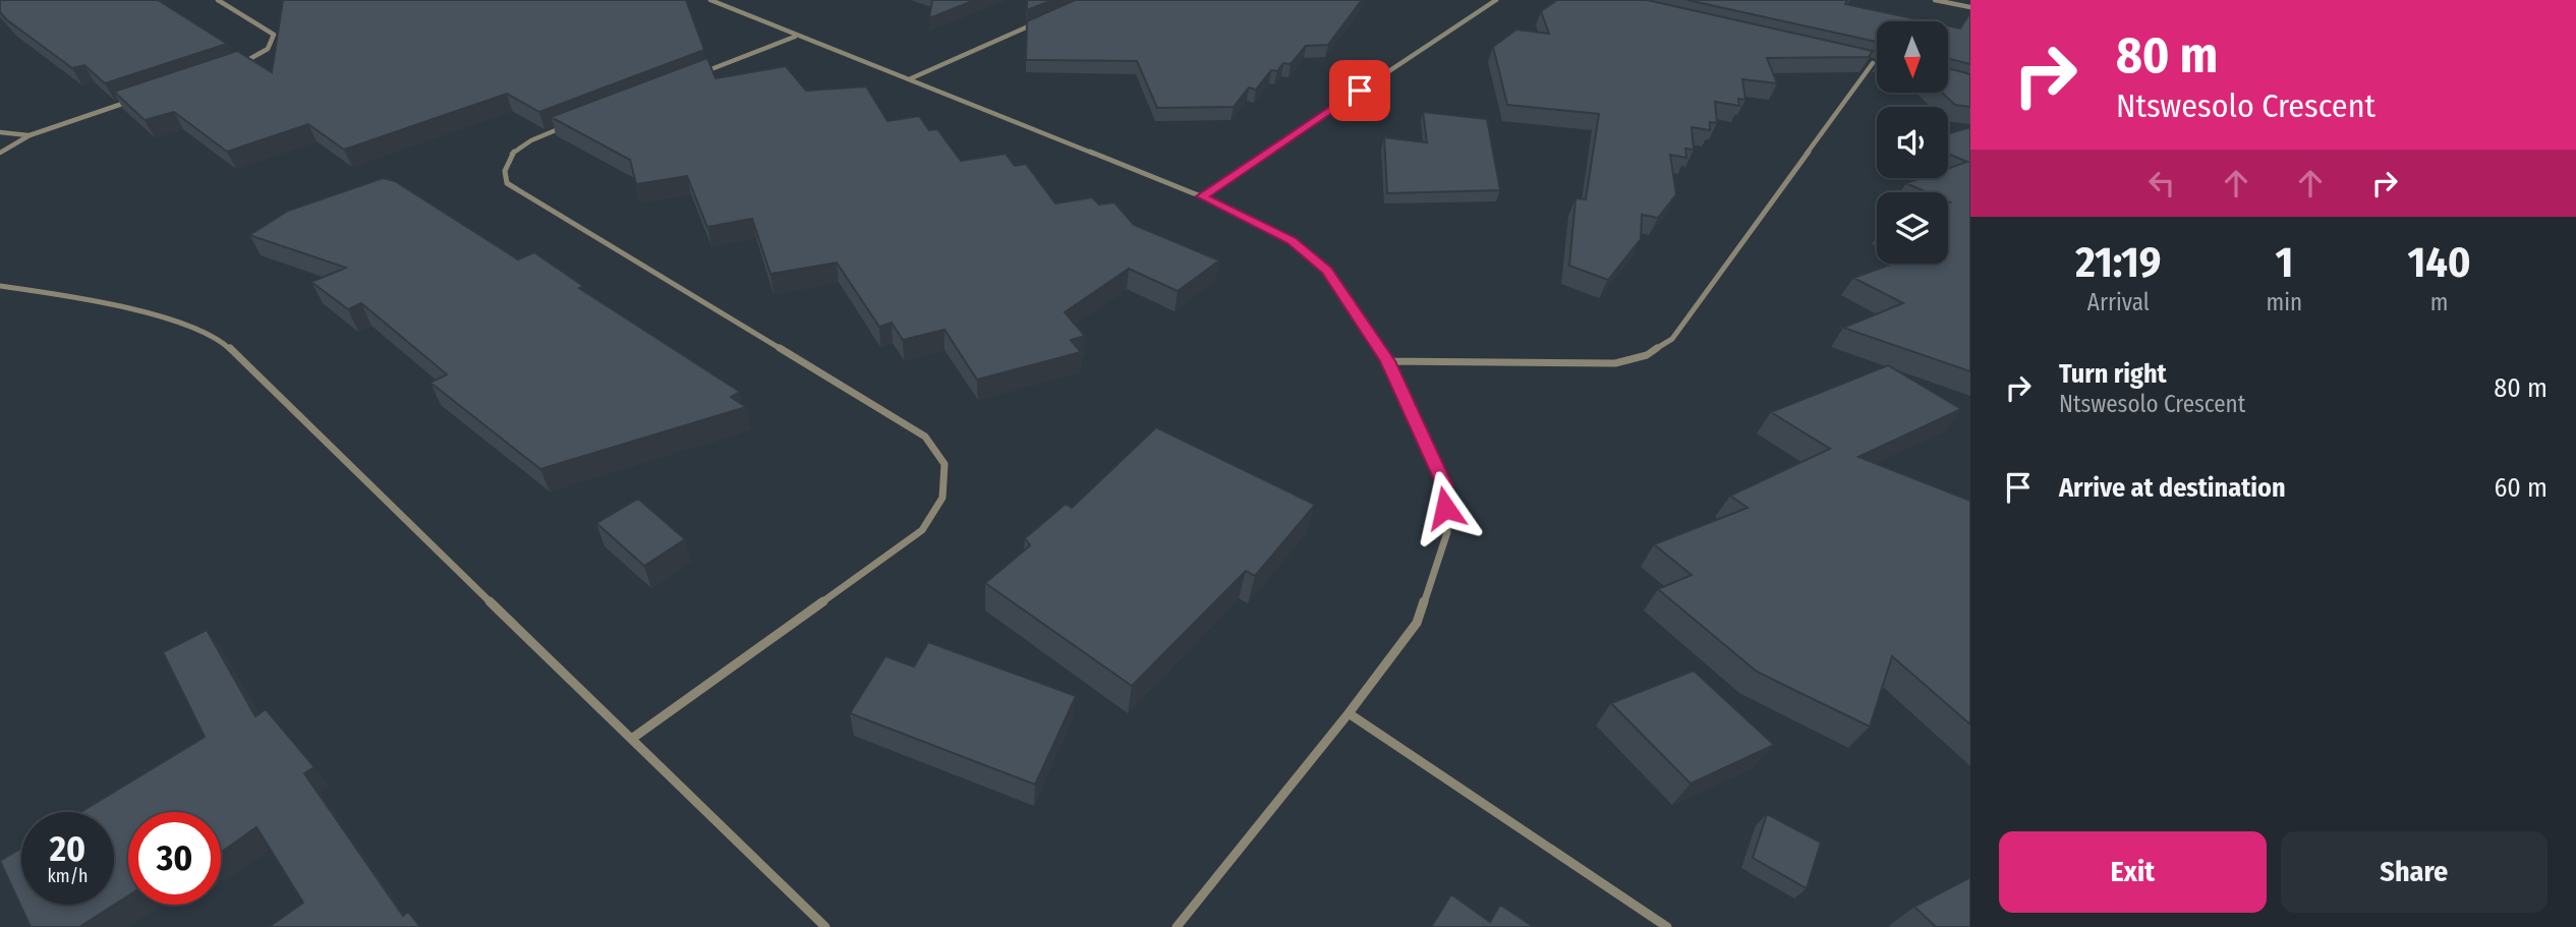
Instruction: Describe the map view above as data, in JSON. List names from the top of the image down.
{
  "north": "bottom",
  "page": {
    "turn": ["80 m", "Ntswesolo Crescent"],
    "eta": [
      "21:19",
      "Arrival",
      "1",
      "min",
      "140",
      "m"
    ],
    "list": [
      {
        "name": "Turn right",
        "note": "Ntswesolo Crescent",
        "value": "80 m"
      },
      {
        "name": "Arrive at destination",
        "value": "60 m"
      }
    ],
    "speed": "20 km/h",
    "limit": "30",
    "buttons": ["Exit", "Share"]
  }
}
